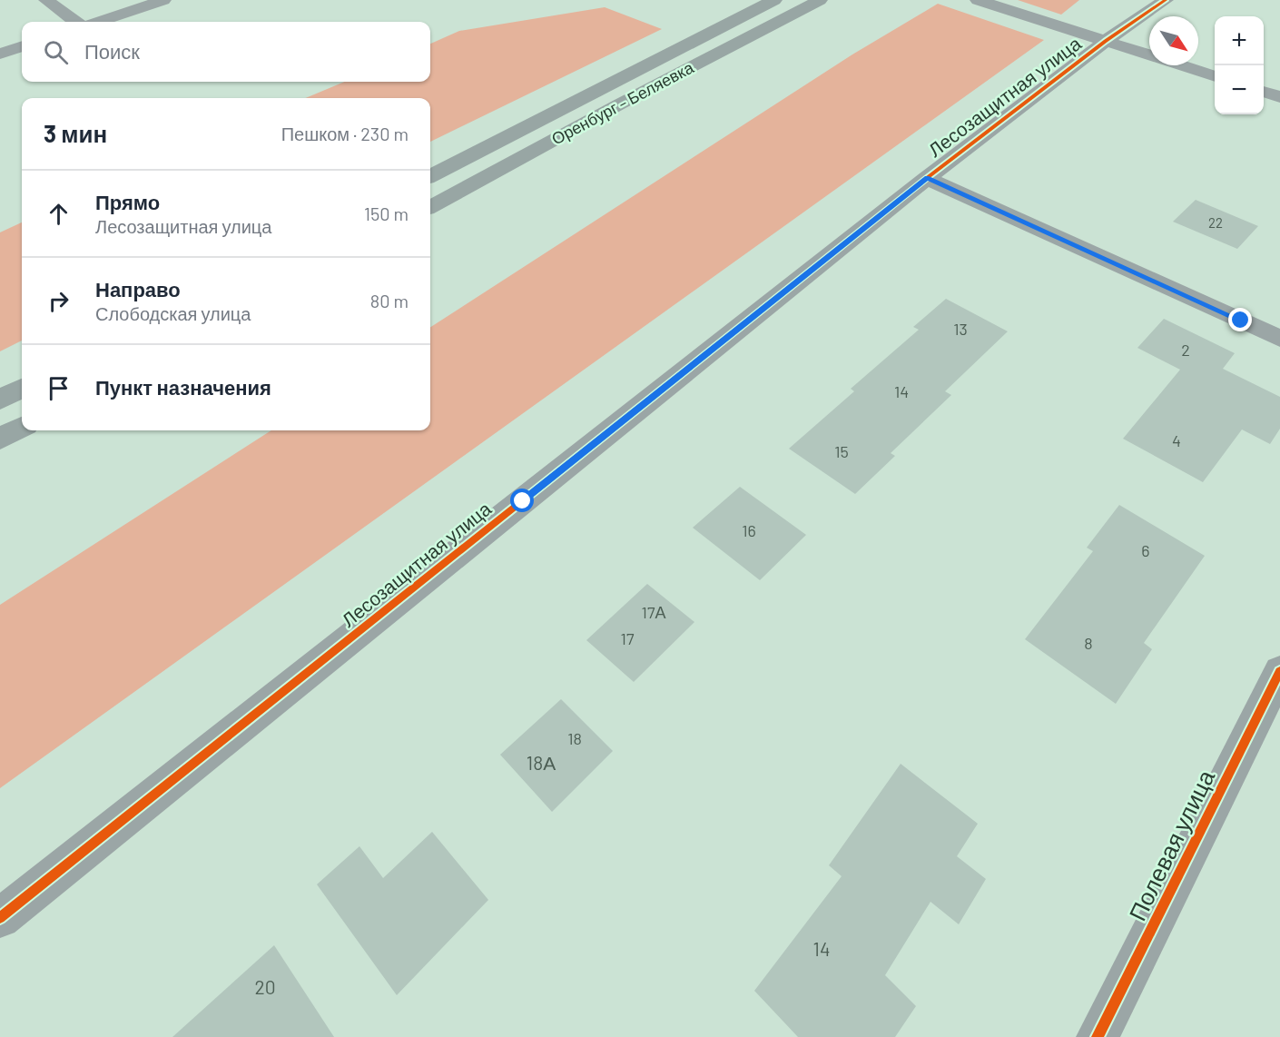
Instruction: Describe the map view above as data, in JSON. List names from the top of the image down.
{
  "streets": {
    "main road": ["Оренбург – Беляевка"],
    "street": ["Лесозащитная улица", "Полевая улица"]
  },
  "house_numbers": [
    "22",
    "13",
    "2",
    "14",
    "4",
    "15",
    "16",
    "6",
    "17А",
    "17",
    "8",
    "18",
    "18А",
    "14",
    "20"
  ],
  "north": "bottom right",
  "page": {
    "map_buttons": ["+", "−"],
    "search": "Поиск",
    "heading": ["3 мин", "Пешком · 230 m"],
    "list": [
      ["Прямо", "Лесозащитная улица", "150 m"],
      ["Направо", "Слободская улица", "80 m"],
      "Пункт назначения"
    ]
  }
}
